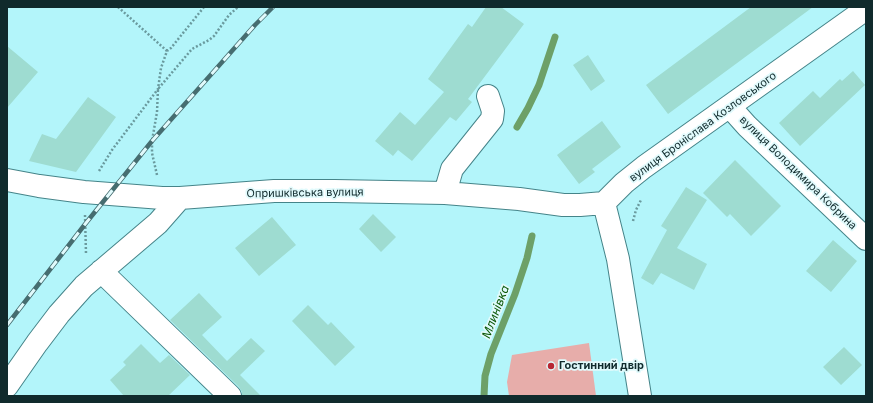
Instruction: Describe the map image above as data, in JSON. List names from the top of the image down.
{
  "streets": {
    "street": ["вулиця Броніслава Козловського", "вулиця Володимира Кобрина", "Опришківська вулиця"]
  },
  "crossings": [
    ["вулиця Броніслава Козловського", "вулиця Володимира Кобрина"],
    ["вулиця Броніслава Козловського", "Опришківська вулиця"]
  ],
  "water": ["Млинівка"],
  "places": ["Гостинний двір"]
}
